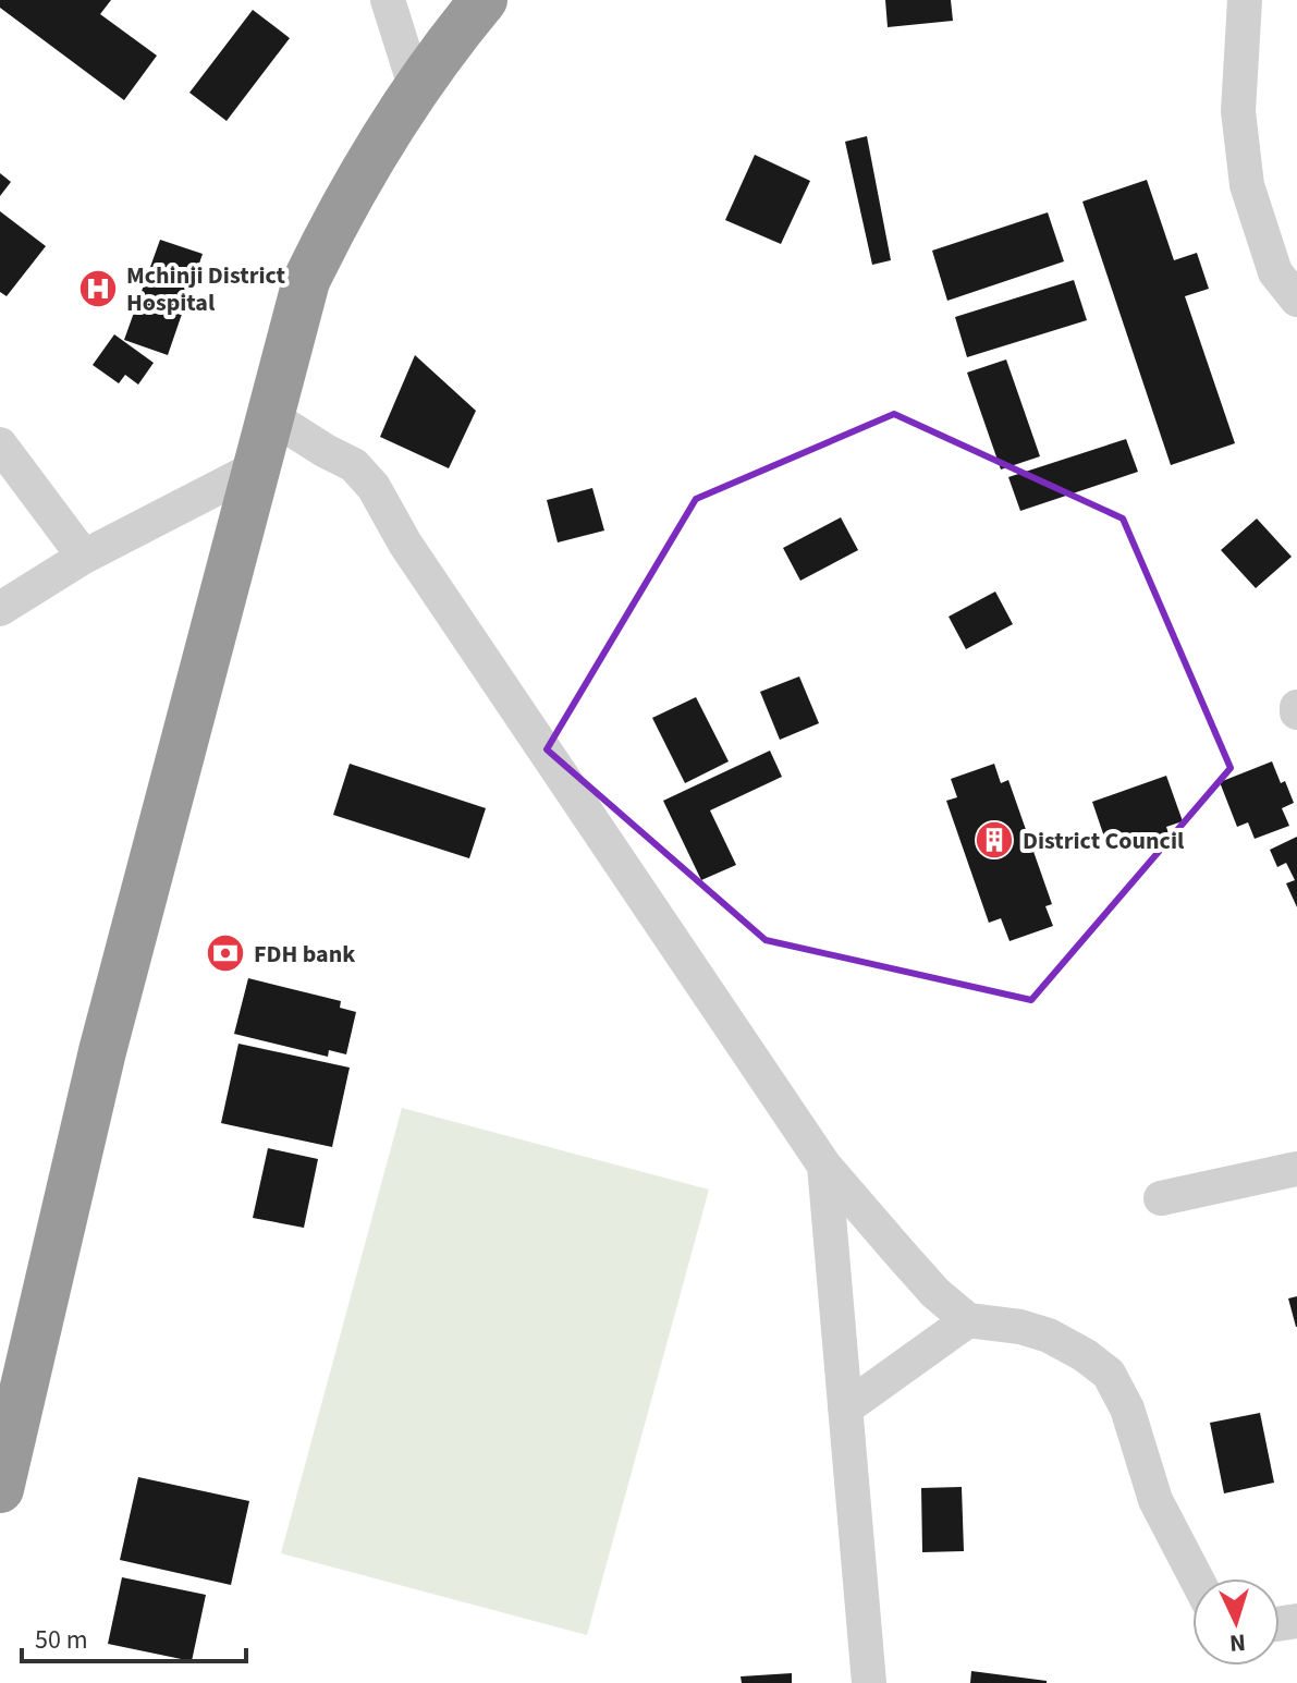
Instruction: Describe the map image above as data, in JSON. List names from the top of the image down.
{
  "places": {
    "hospital": ["Mchinji District Hospital"],
    "building": ["District Council"],
    "bank": ["FDH bank"]
  },
  "scale_bar": "50 m",
  "north": "bottom"
}
